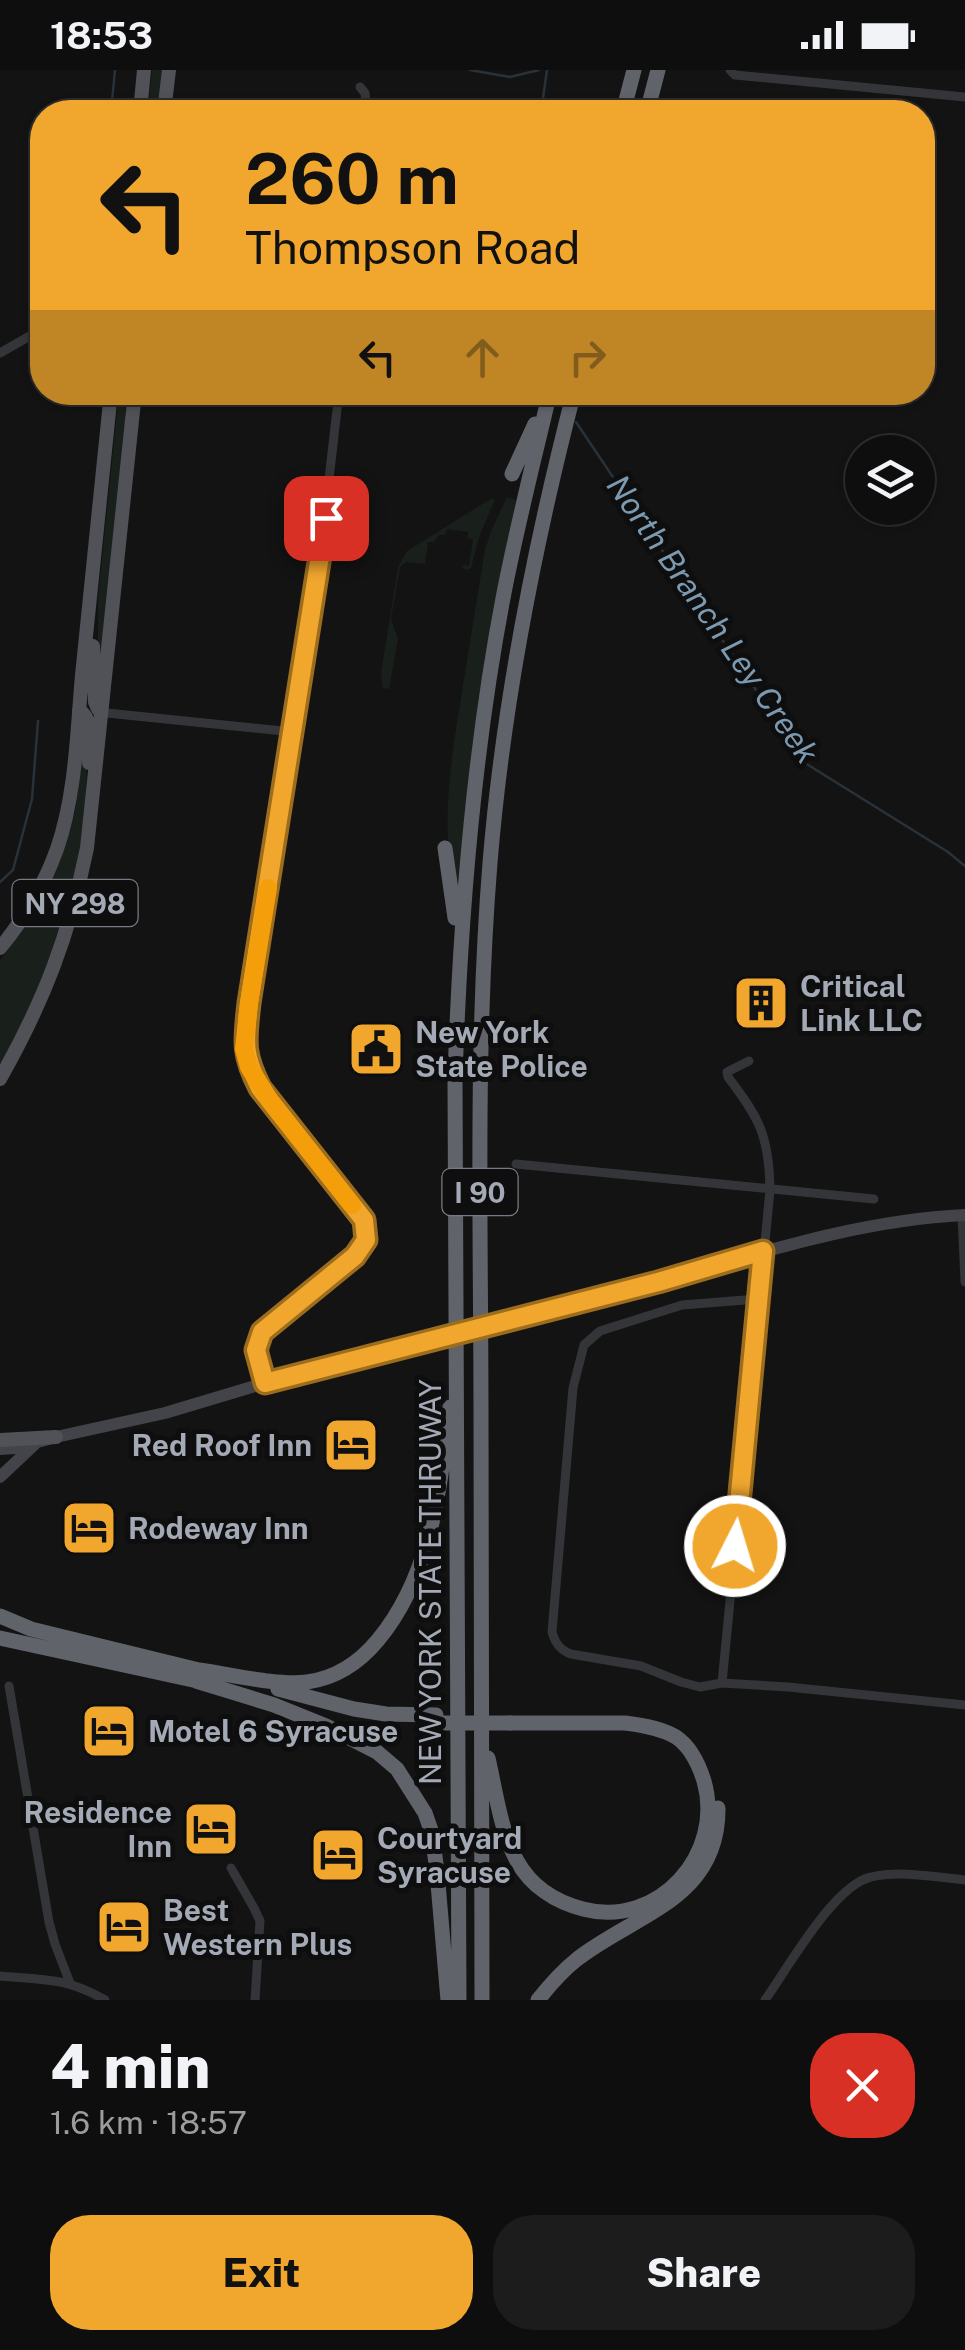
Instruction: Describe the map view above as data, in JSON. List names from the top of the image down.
{
  "streets": {
    "highway": ["I 90", "NEW YORK STATE THRUWAY"],
    "main road": ["NY 298"]
  },
  "water": ["North Branch Ley Creek"],
  "places": {
    "building": ["Critical Link LLC"],
    "public building": ["New York State Police"],
    "hotel": [
      "Red Roof Inn",
      "Rodeway Inn",
      "Motel 6 Syracuse",
      "Residence Inn",
      "Courtyard Syracuse",
      "Best Western Plus"
    ]
  },
  "page": {
    "status": "18:53",
    "turn": ["260 m", "Thompson Road"],
    "heading": ["4 min", "1.6 km · 18:57"],
    "buttons": ["Exit", "Share"]
  }
}
